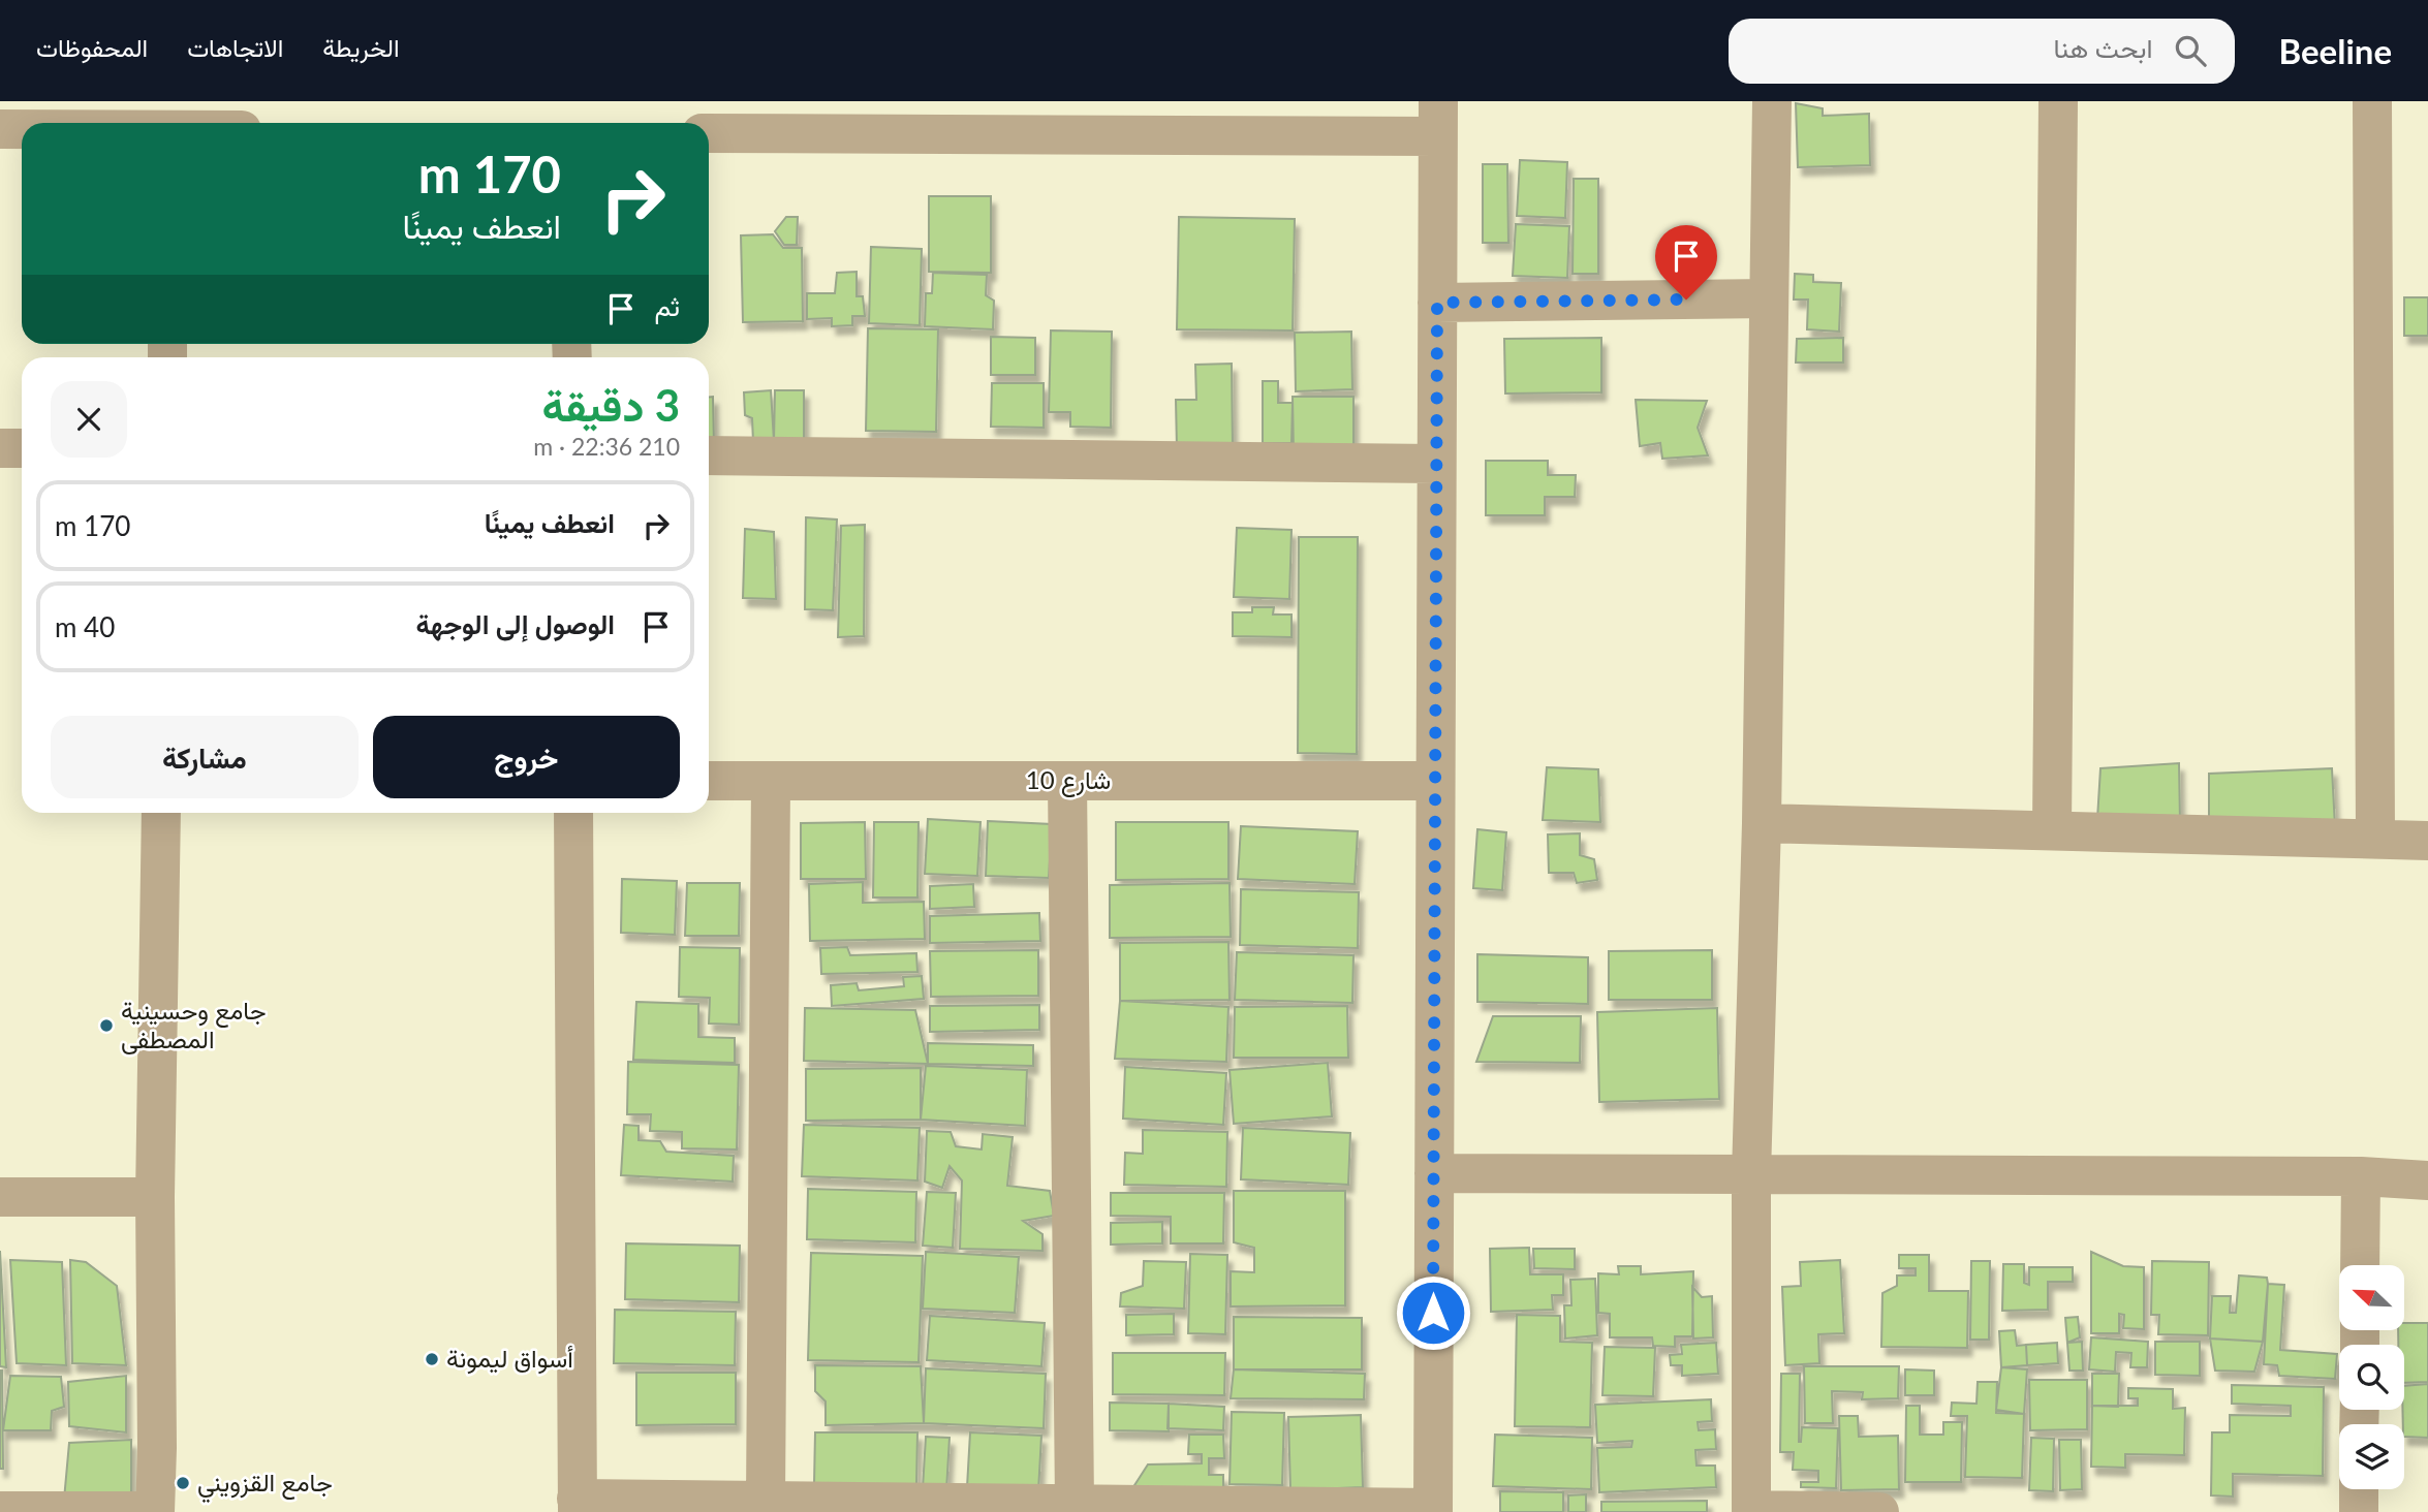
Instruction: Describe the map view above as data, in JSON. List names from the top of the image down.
{
  "streets": {
    "street": ["شارع 10"]
  },
  "places": ["جامع وحسينية المصطفى", "أسواق ليمونة", "جامع القزويني"],
  "north": "top left",
  "page": {
    "header": "Beeline",
    "search": "ابحث هنا",
    "nav": ["الخريطة", "الاتجاهات", "المحفوظات"],
    "turn": ["170 m", "انعطف يمينًا"],
    "then": "ثم",
    "heading": ["3 دقيقة", "210 m · 22:36"],
    "list": [
      {
        "name": "انعطف يمينًا",
        "value": "170 m"
      },
      {
        "name": "الوصول إلى الوجهة",
        "value": "40 m"
      }
    ],
    "buttons": ["خروج", "مشاركة"]
  }
}
